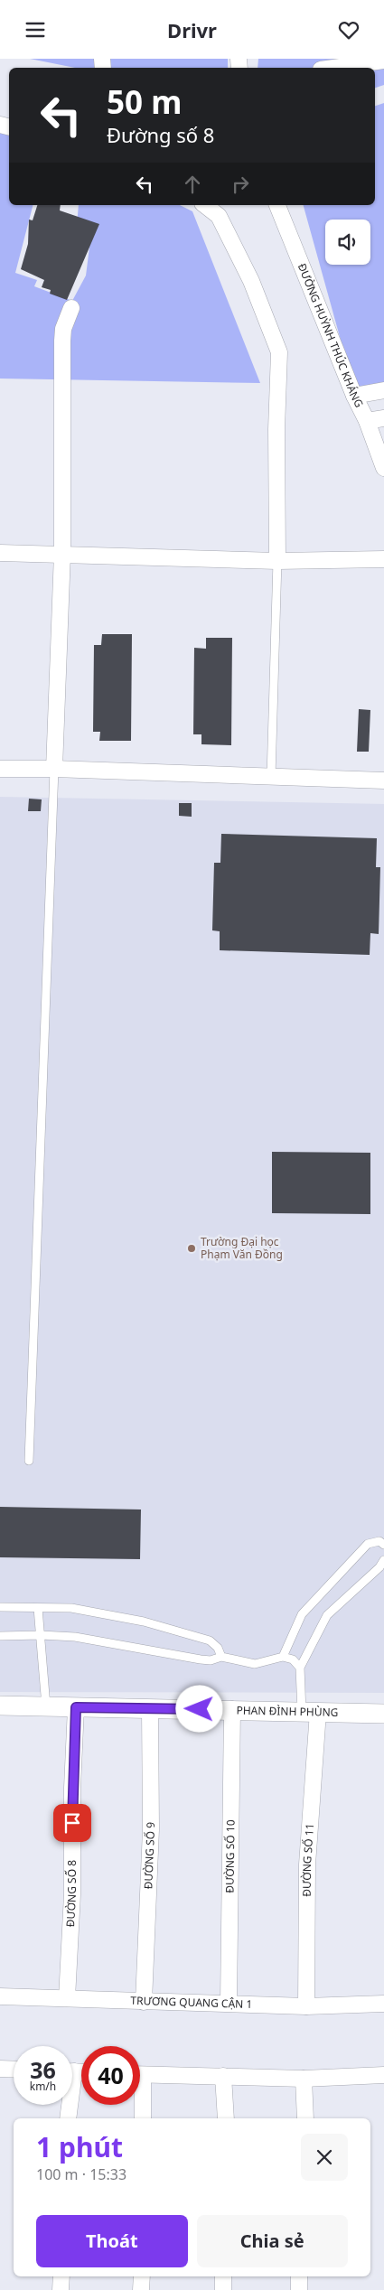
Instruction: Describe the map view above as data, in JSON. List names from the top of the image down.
{
  "streets": {
    "street": [
      "ĐƯỜNG HUỲNH THÚC KHÁNG",
      "PHAN ĐÌNH PHÙNG",
      "ĐƯỜNG SỐ 9",
      "ĐƯỜNG SỐ 10",
      "ĐƯỜNG SỐ 11",
      "ĐƯỜNG SỐ 8",
      "TRƯƠNG QUANG CẬN 1"
    ]
  },
  "crossings": [
    ["PHAN ĐÌNH PHÙNG", "ĐƯỜNG SỐ 9"],
    ["PHAN ĐÌNH PHÙNG", "ĐƯỜNG SỐ 10"],
    ["PHAN ĐÌNH PHÙNG", "ĐƯỜNG SỐ 11"],
    ["PHAN ĐÌNH PHÙNG", "ĐƯỜNG SỐ 8"],
    ["ĐƯỜNG SỐ 9", "TRƯƠNG QUANG CẬN 1"],
    ["ĐƯỜNG SỐ 10", "TRƯƠNG QUANG CẬN 1"],
    ["ĐƯỜNG SỐ 11", "TRƯƠNG QUANG CẬN 1"],
    ["ĐƯỜNG SỐ 8", "TRƯƠNG QUANG CẬN 1"]
  ],
  "places": ["Trường Đại học Phạm Văn Đồng"],
  "page": {
    "header": "Drivr",
    "turn": ["50 m", "Đường số 8"],
    "speed": "36 km/h",
    "limit": "40",
    "heading": ["1 phút", "100 m · 15:33"],
    "buttons": ["Thoát", "Chia sẻ"]
  }
}
